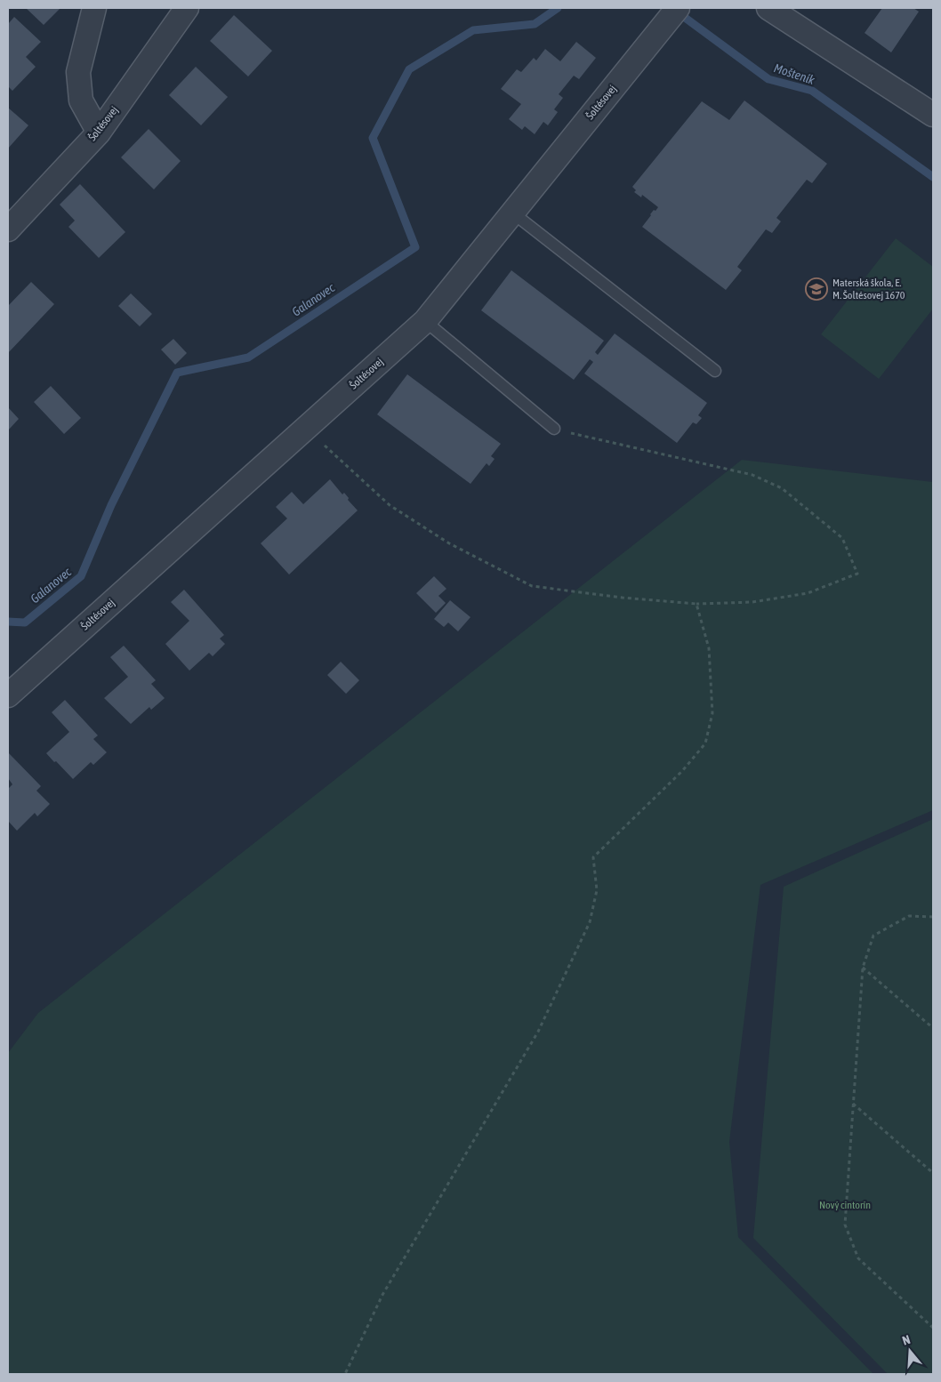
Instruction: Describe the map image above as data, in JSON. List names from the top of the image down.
{
  "streets": {
    "street": ["Šoltésovej"]
  },
  "water": ["Mošteník", "Galanovec"],
  "parks": ["Nový cintorín"],
  "places": {
    "school or university": ["Materská škola, E. M. Šoltésovej 1670"]
  },
  "north": "top"
}
